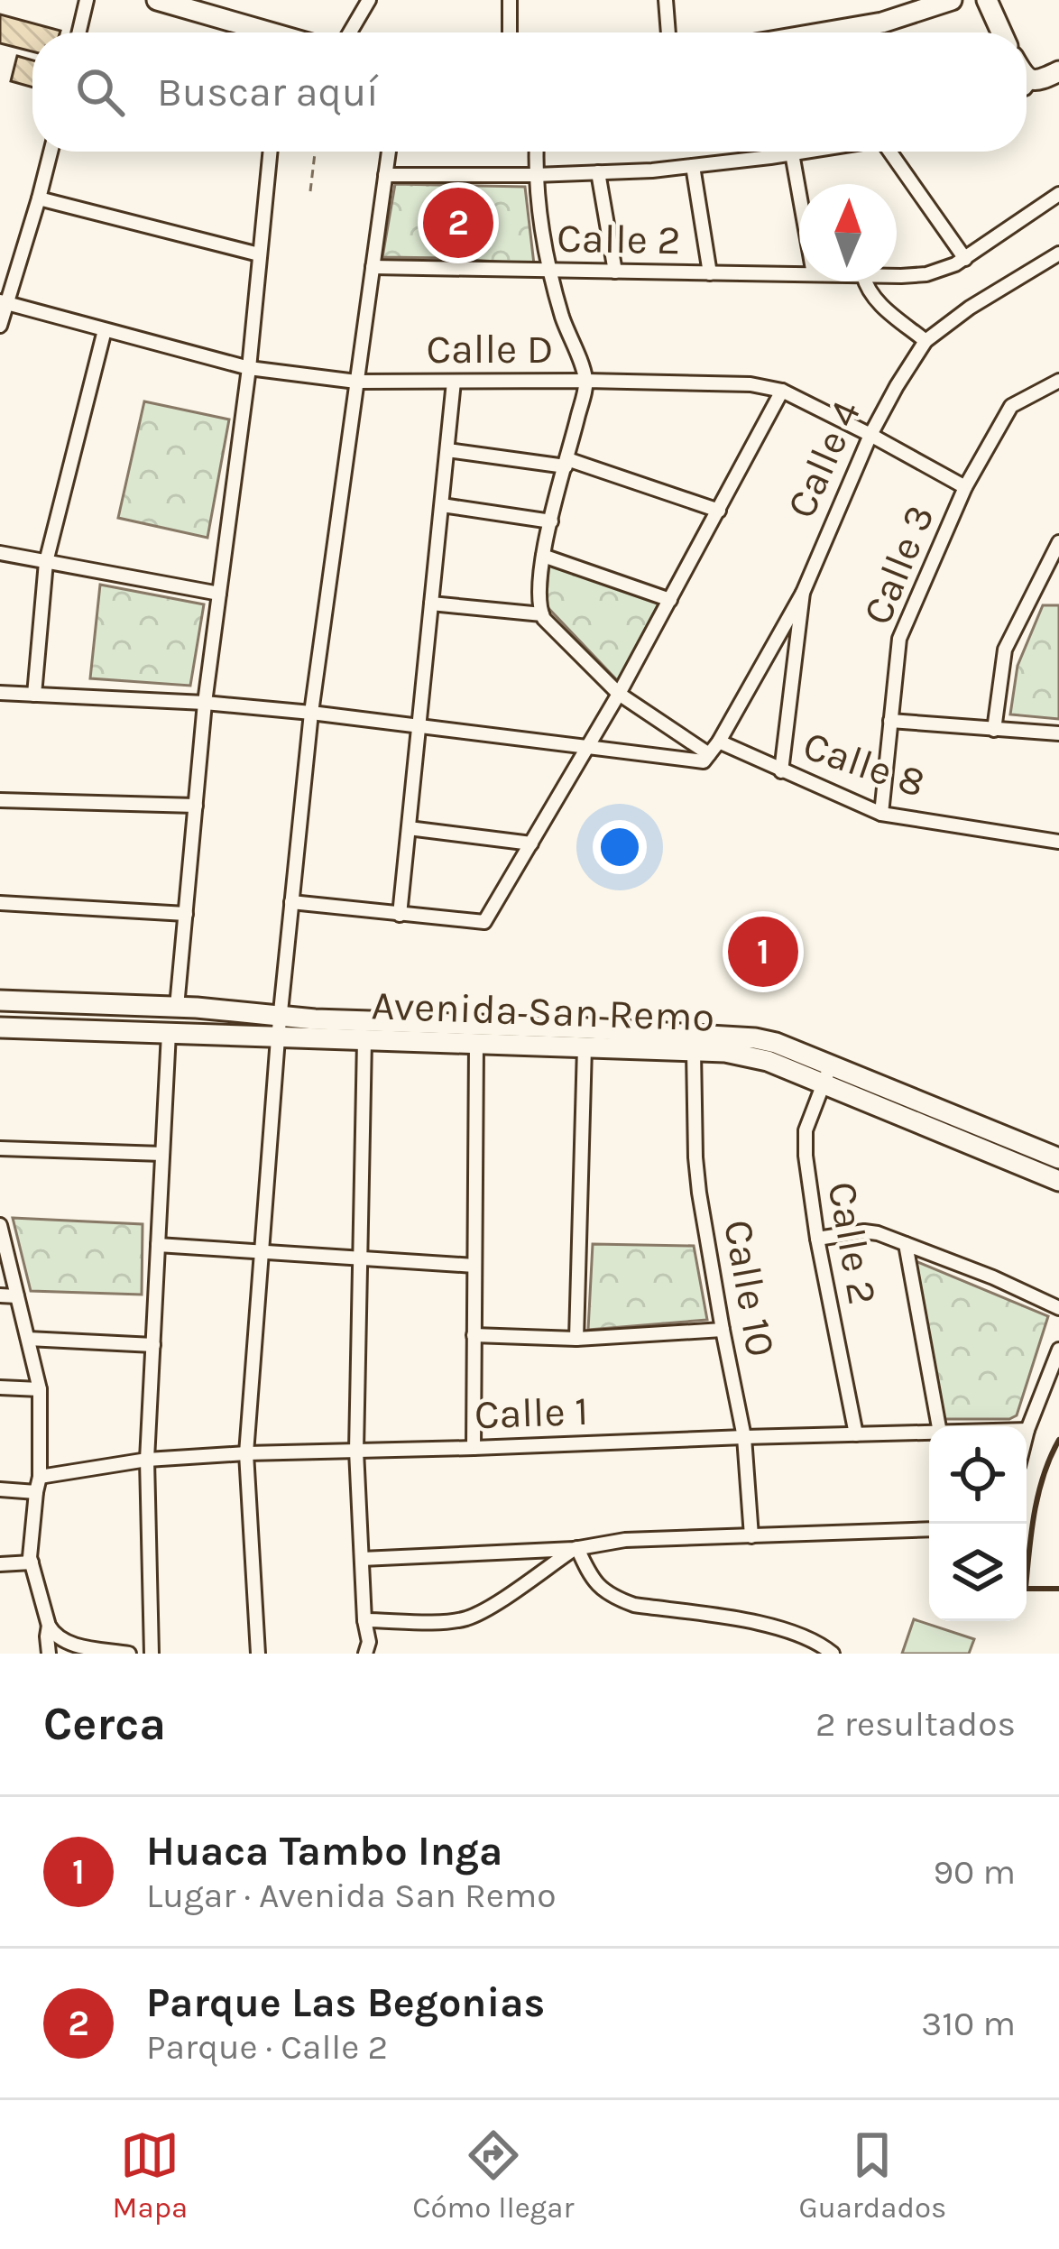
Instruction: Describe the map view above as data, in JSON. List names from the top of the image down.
{
  "streets": {
    "main road": ["Avenida San Remo"],
    "street": [
      "Calle 2",
      "Calle D",
      "Calle 4",
      "Calle 3",
      "Calle 8",
      "Calle 10",
      "Calle 1"
    ]
  },
  "crossings": [
    ["Calle 2", "Avenida San Remo"],
    ["Calle 2", "Calle 1"],
    ["Calle D", "Calle 4"],
    ["Calle D", "Calle 3"],
    ["Calle 4", "Calle 8"],
    ["Calle 3", "Calle 8"],
    ["Avenida San Remo", "Calle 10"],
    ["Calle 10", "Calle 1"]
  ],
  "north": "top",
  "page": {
    "search": "Buscar aquí",
    "pins": ["2", "1"],
    "heading": ["Cerca", "2 resultados"],
    "list": [
      {
        "mark": "1",
        "name": "Huaca Tambo Inga",
        "note": "Lugar · Avenida San Remo",
        "value": "90 m"
      },
      {
        "mark": "2",
        "name": "Parque Las Begonias",
        "note": "Parque · Calle 2",
        "value": "310 m"
      }
    ],
    "nav": ["Mapa", "Cómo llegar", "Guardados"]
  }
}
